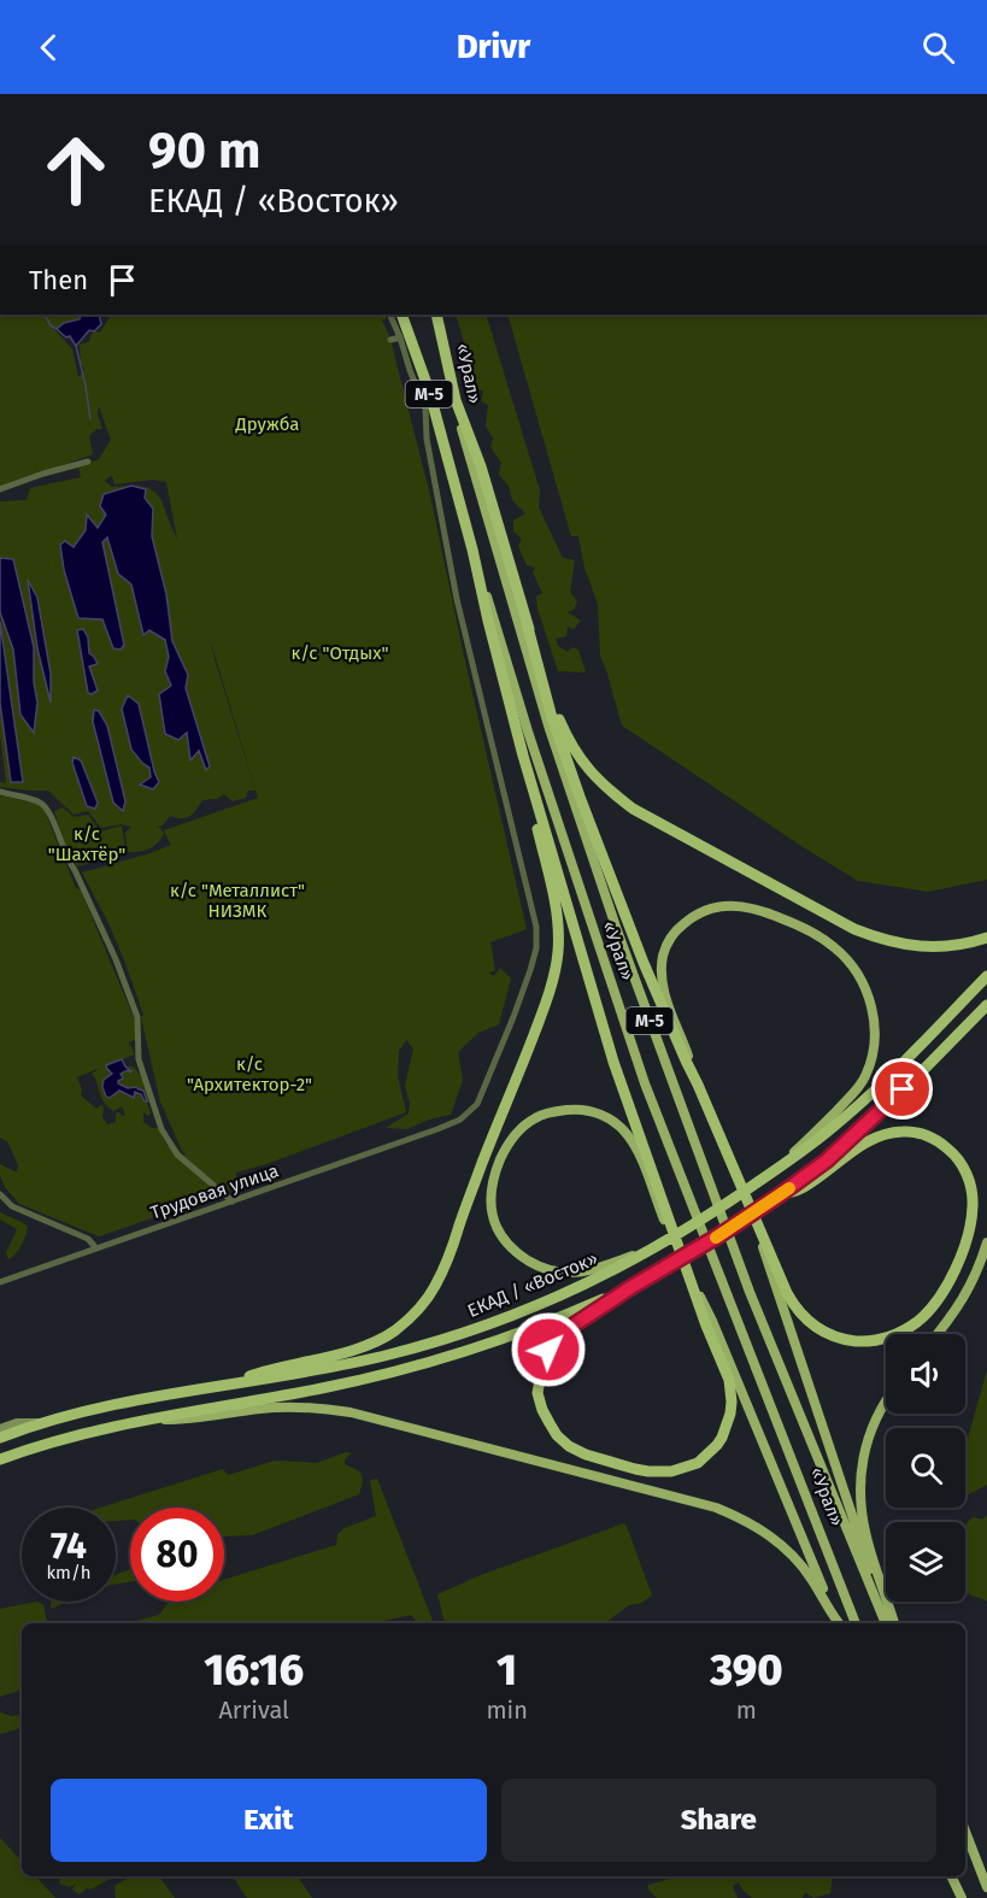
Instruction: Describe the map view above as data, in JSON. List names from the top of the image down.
{
  "streets": {
    "highway": ["«Урал»", "М-5", "ЕКАД / «Восток»"],
    "street": ["Трудовая улица"]
  },
  "parks": [
    "Дружба",
    "к/с \"Отдых\"",
    "к/с \"Шахтёр\"",
    "к/с \"Металлист\" НИЗМК",
    "к/с \"Архитектор-2\""
  ],
  "page": {
    "header": "Drivr",
    "turn": ["90 m", "ЕКАД / «Восток»"],
    "then": "Then",
    "speed": "74 km/h",
    "limit": "80",
    "eta": [
      "16:16",
      "Arrival",
      "1",
      "min",
      "390",
      "m"
    ],
    "buttons": ["Exit", "Share"]
  }
}
